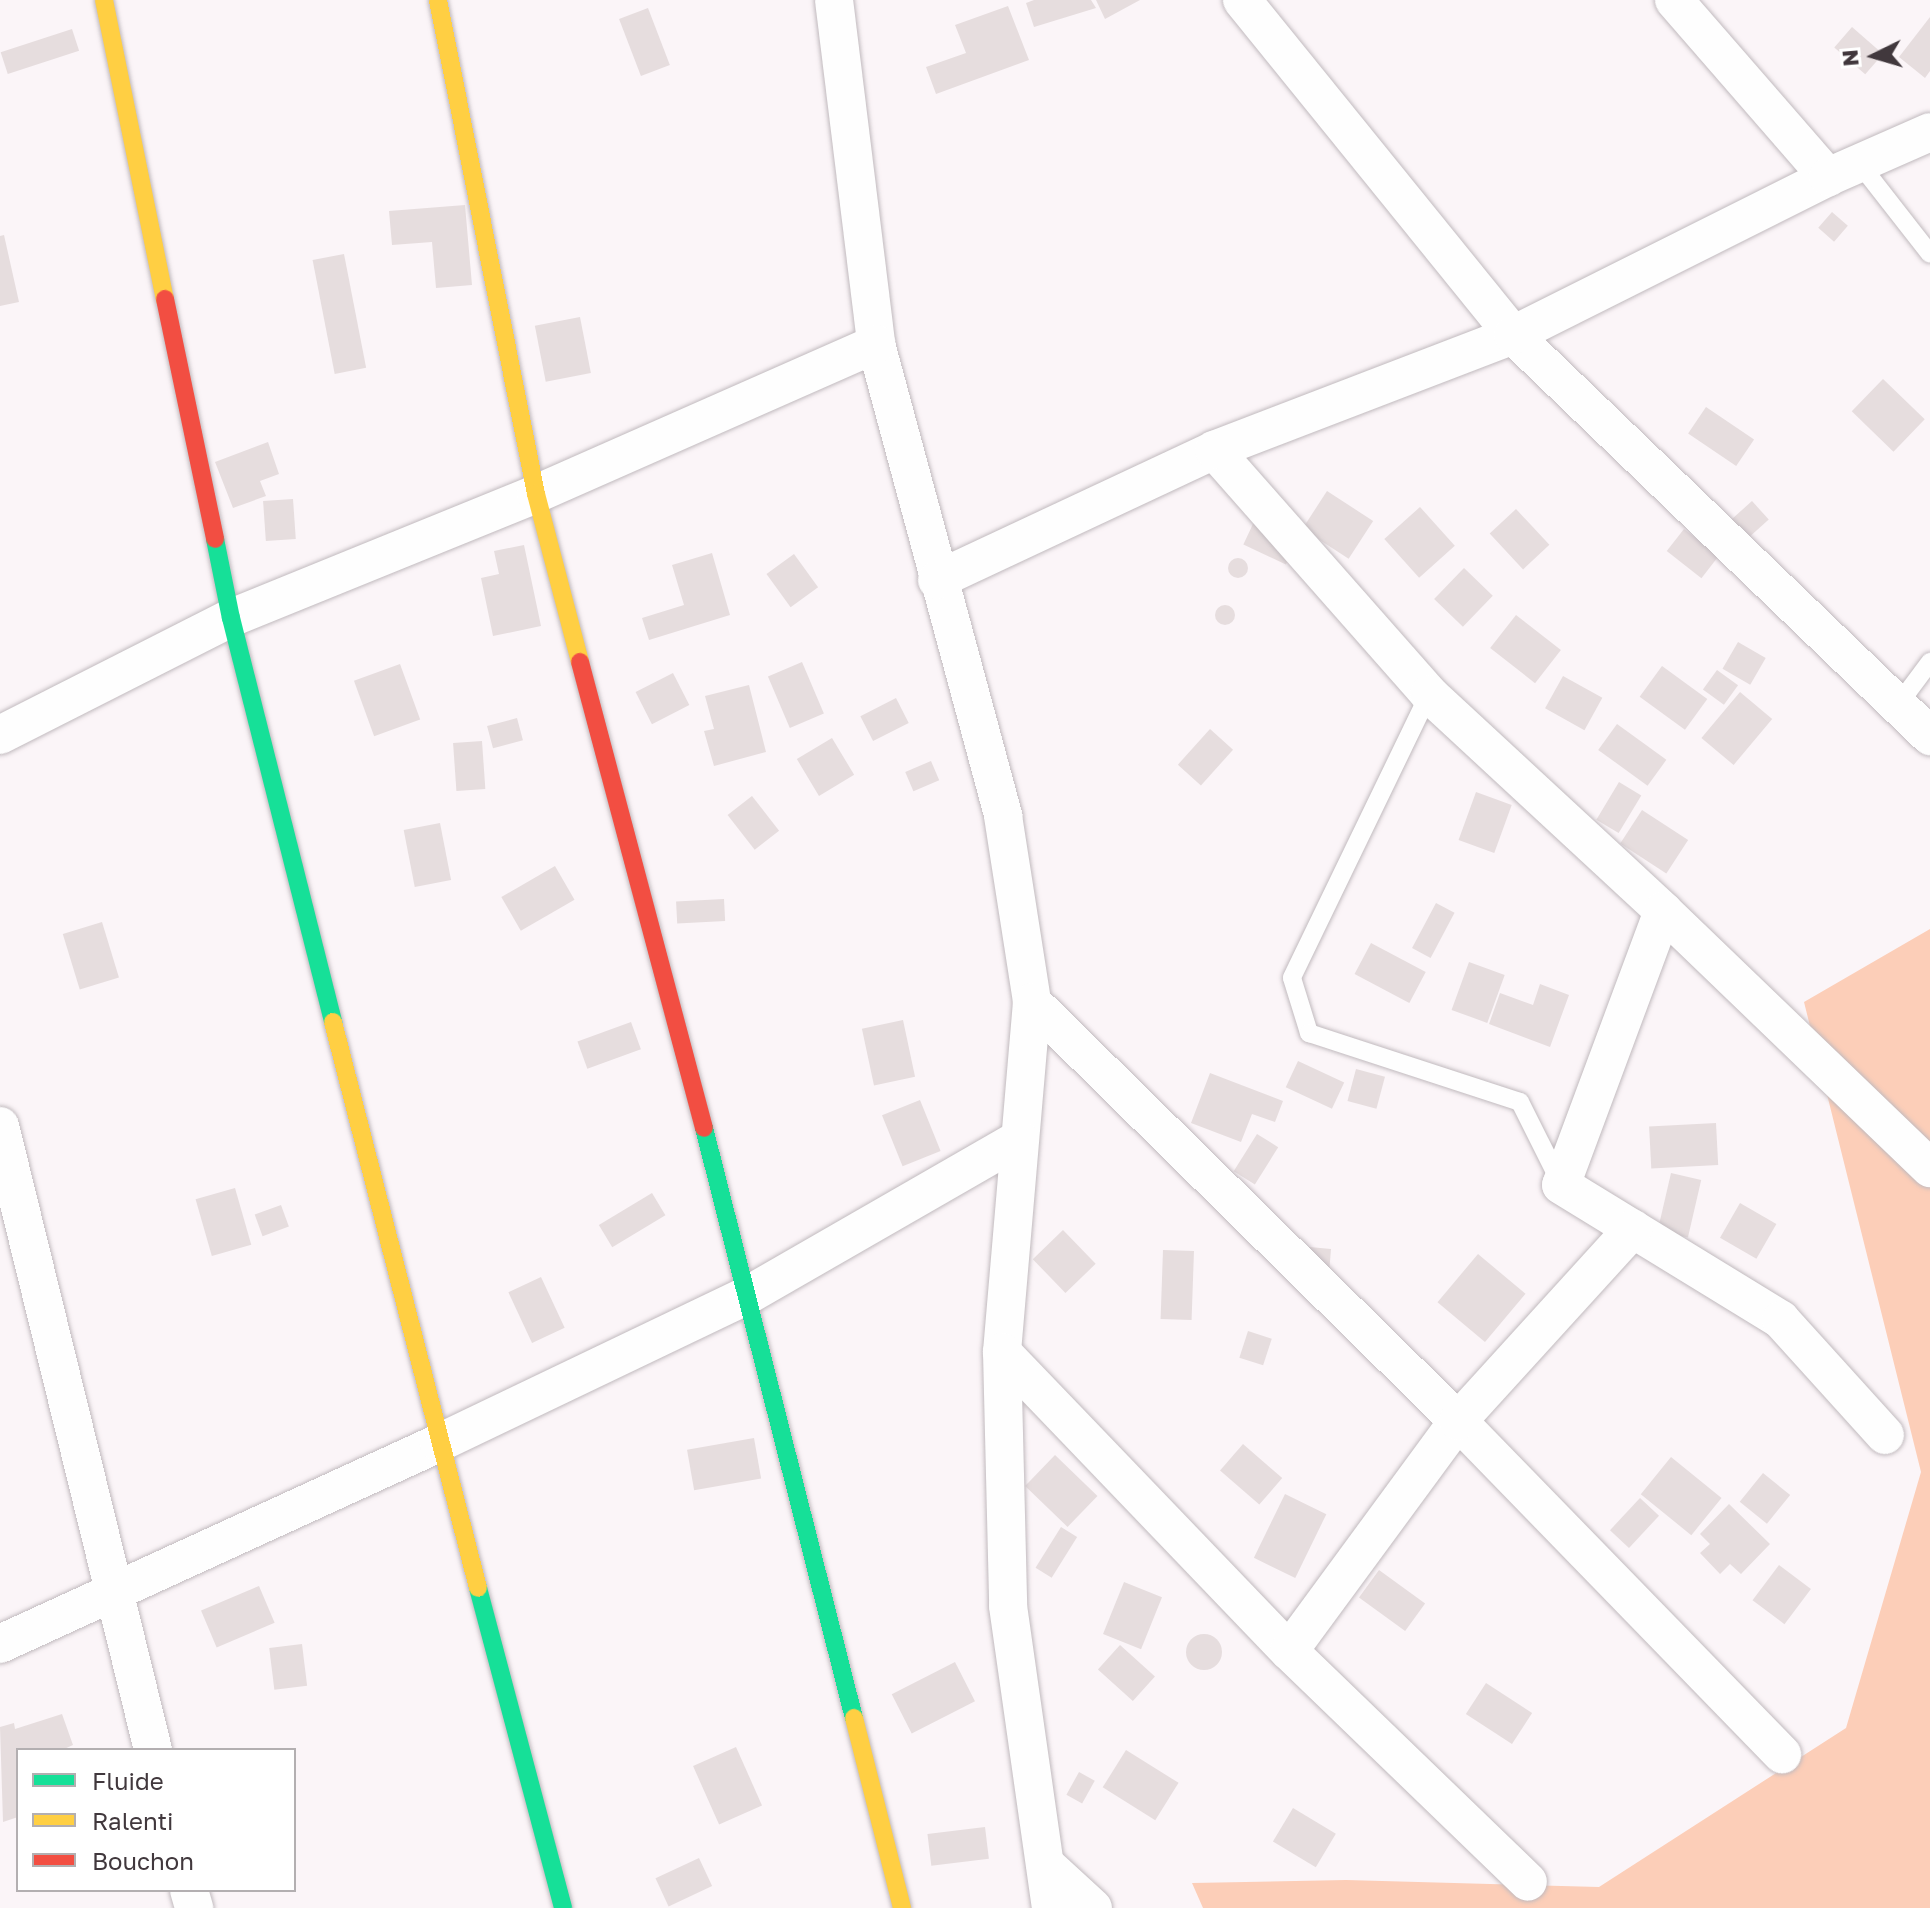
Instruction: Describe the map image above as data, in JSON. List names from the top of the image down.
{
  "legend": ["Fluide", "Ralenti", "Bouchon"],
  "north": "left"
}
